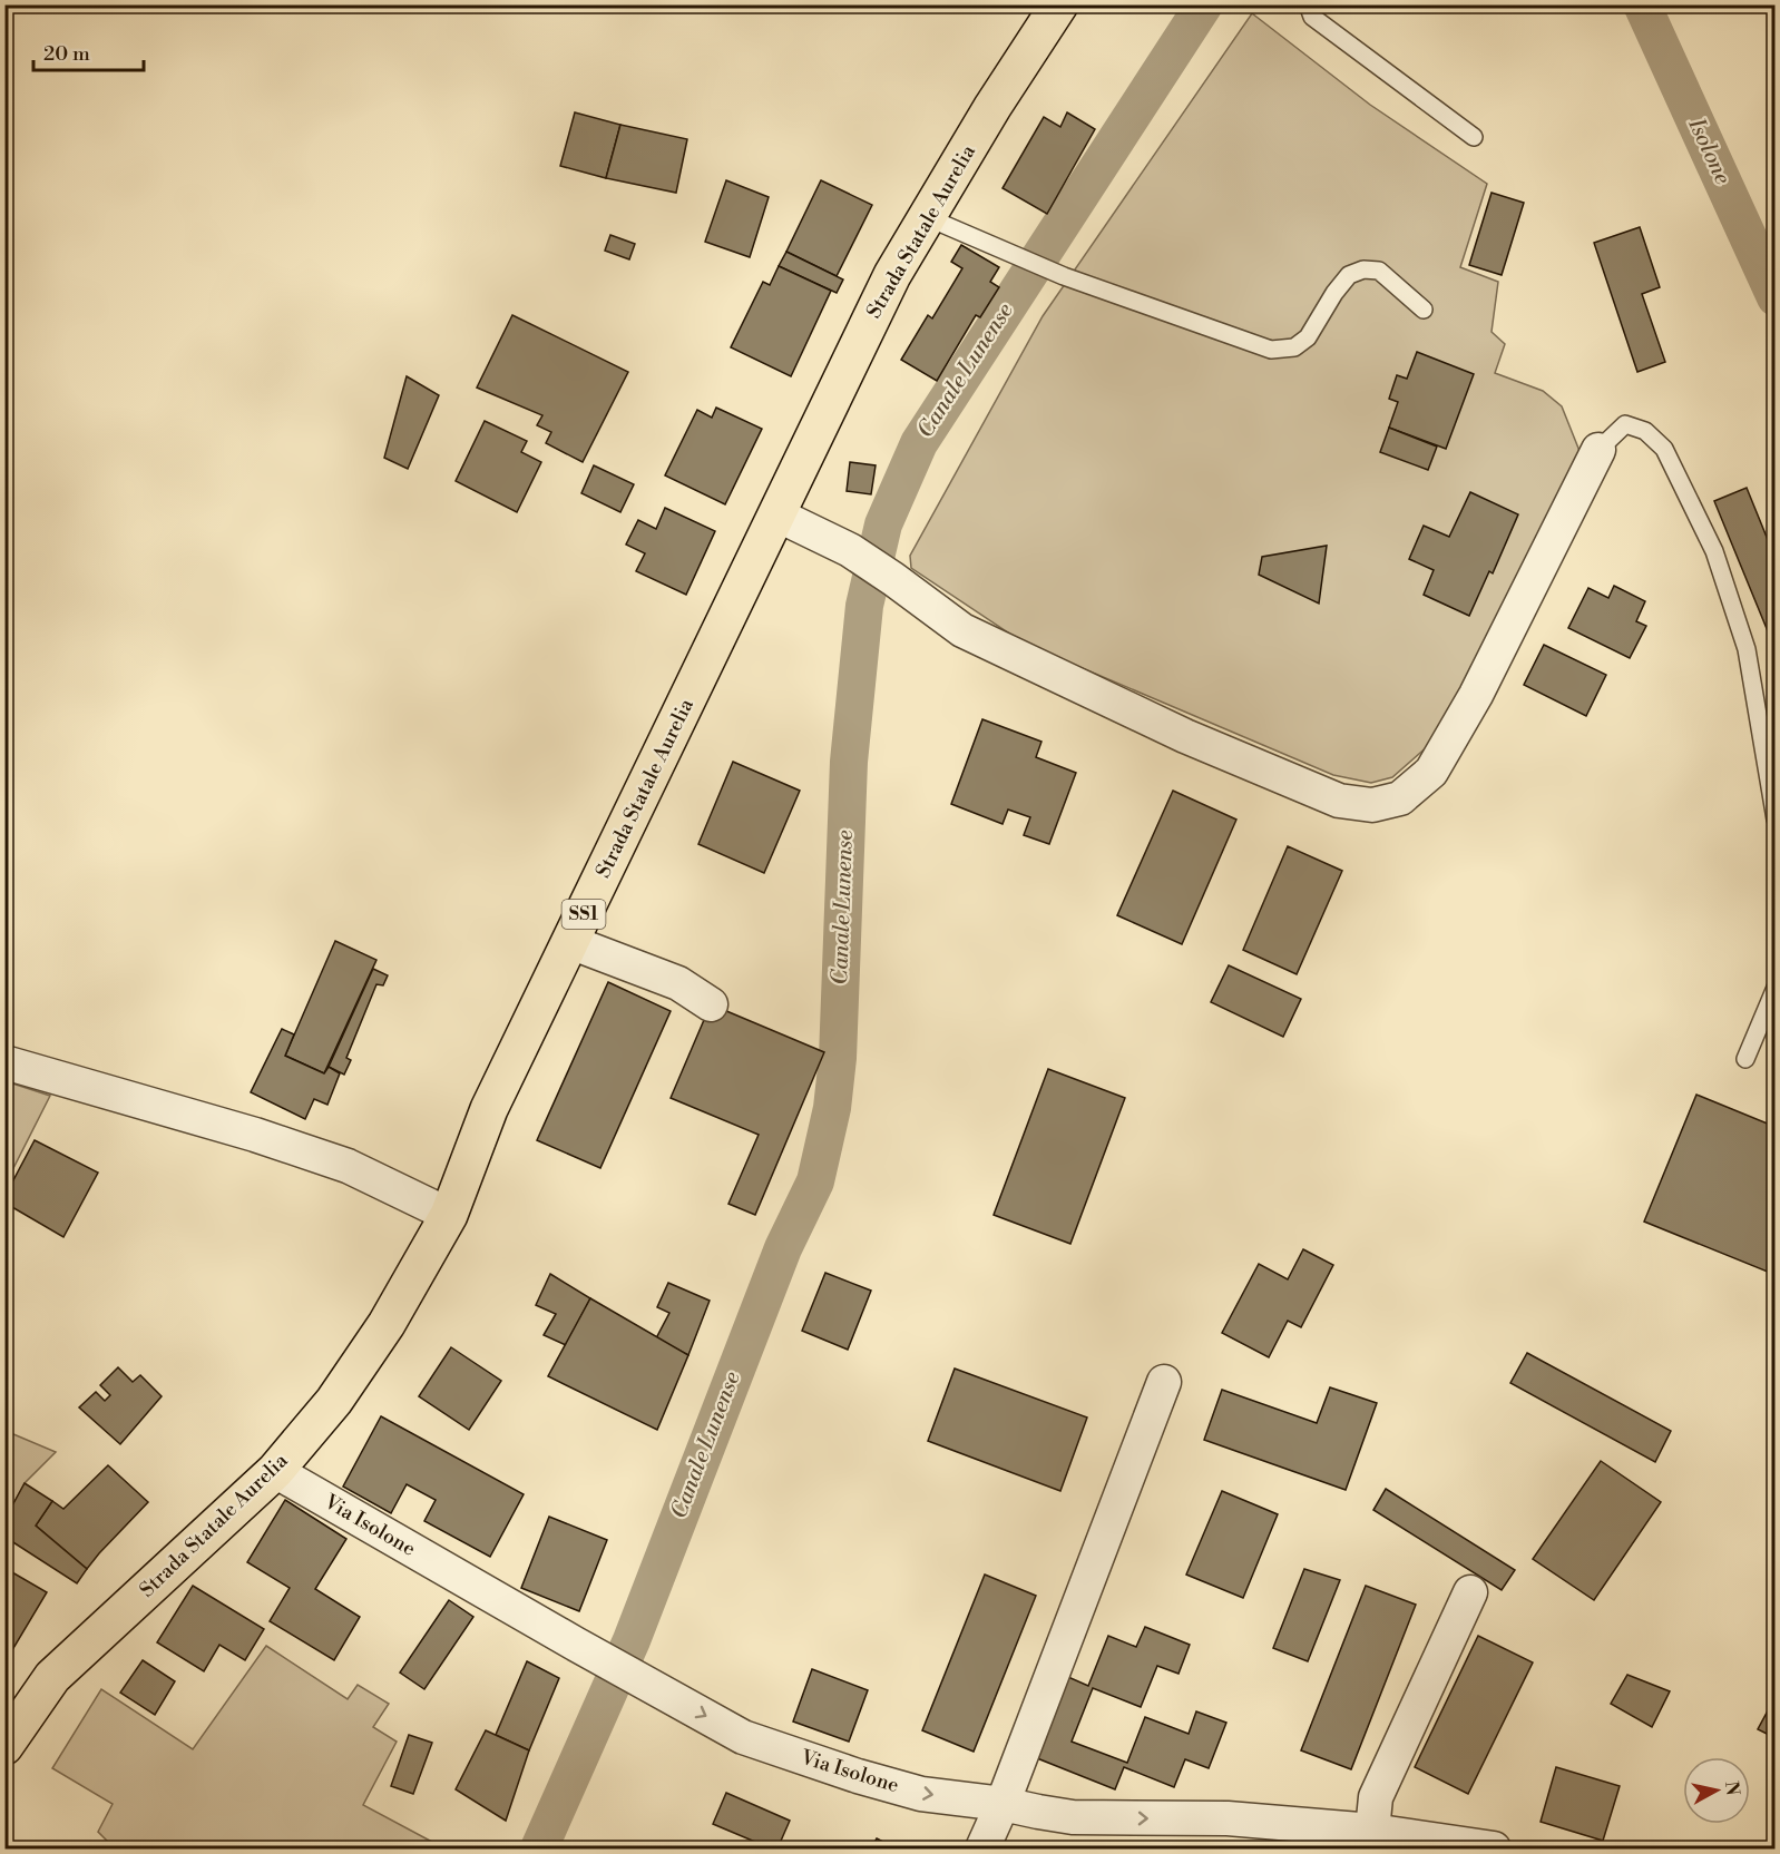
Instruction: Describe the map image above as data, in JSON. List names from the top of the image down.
{
  "streets": {
    "main road": ["Strada Statale Aurelia", "SS1"],
    "street": ["Via Isolone"]
  },
  "crossings": [
    ["Strada Statale Aurelia", "Via Isolone"]
  ],
  "one_way": ["Via Isolone"],
  "water": ["Isolone", "Canale Lunense"],
  "scale_bar": "20 m",
  "north": "right"
}
